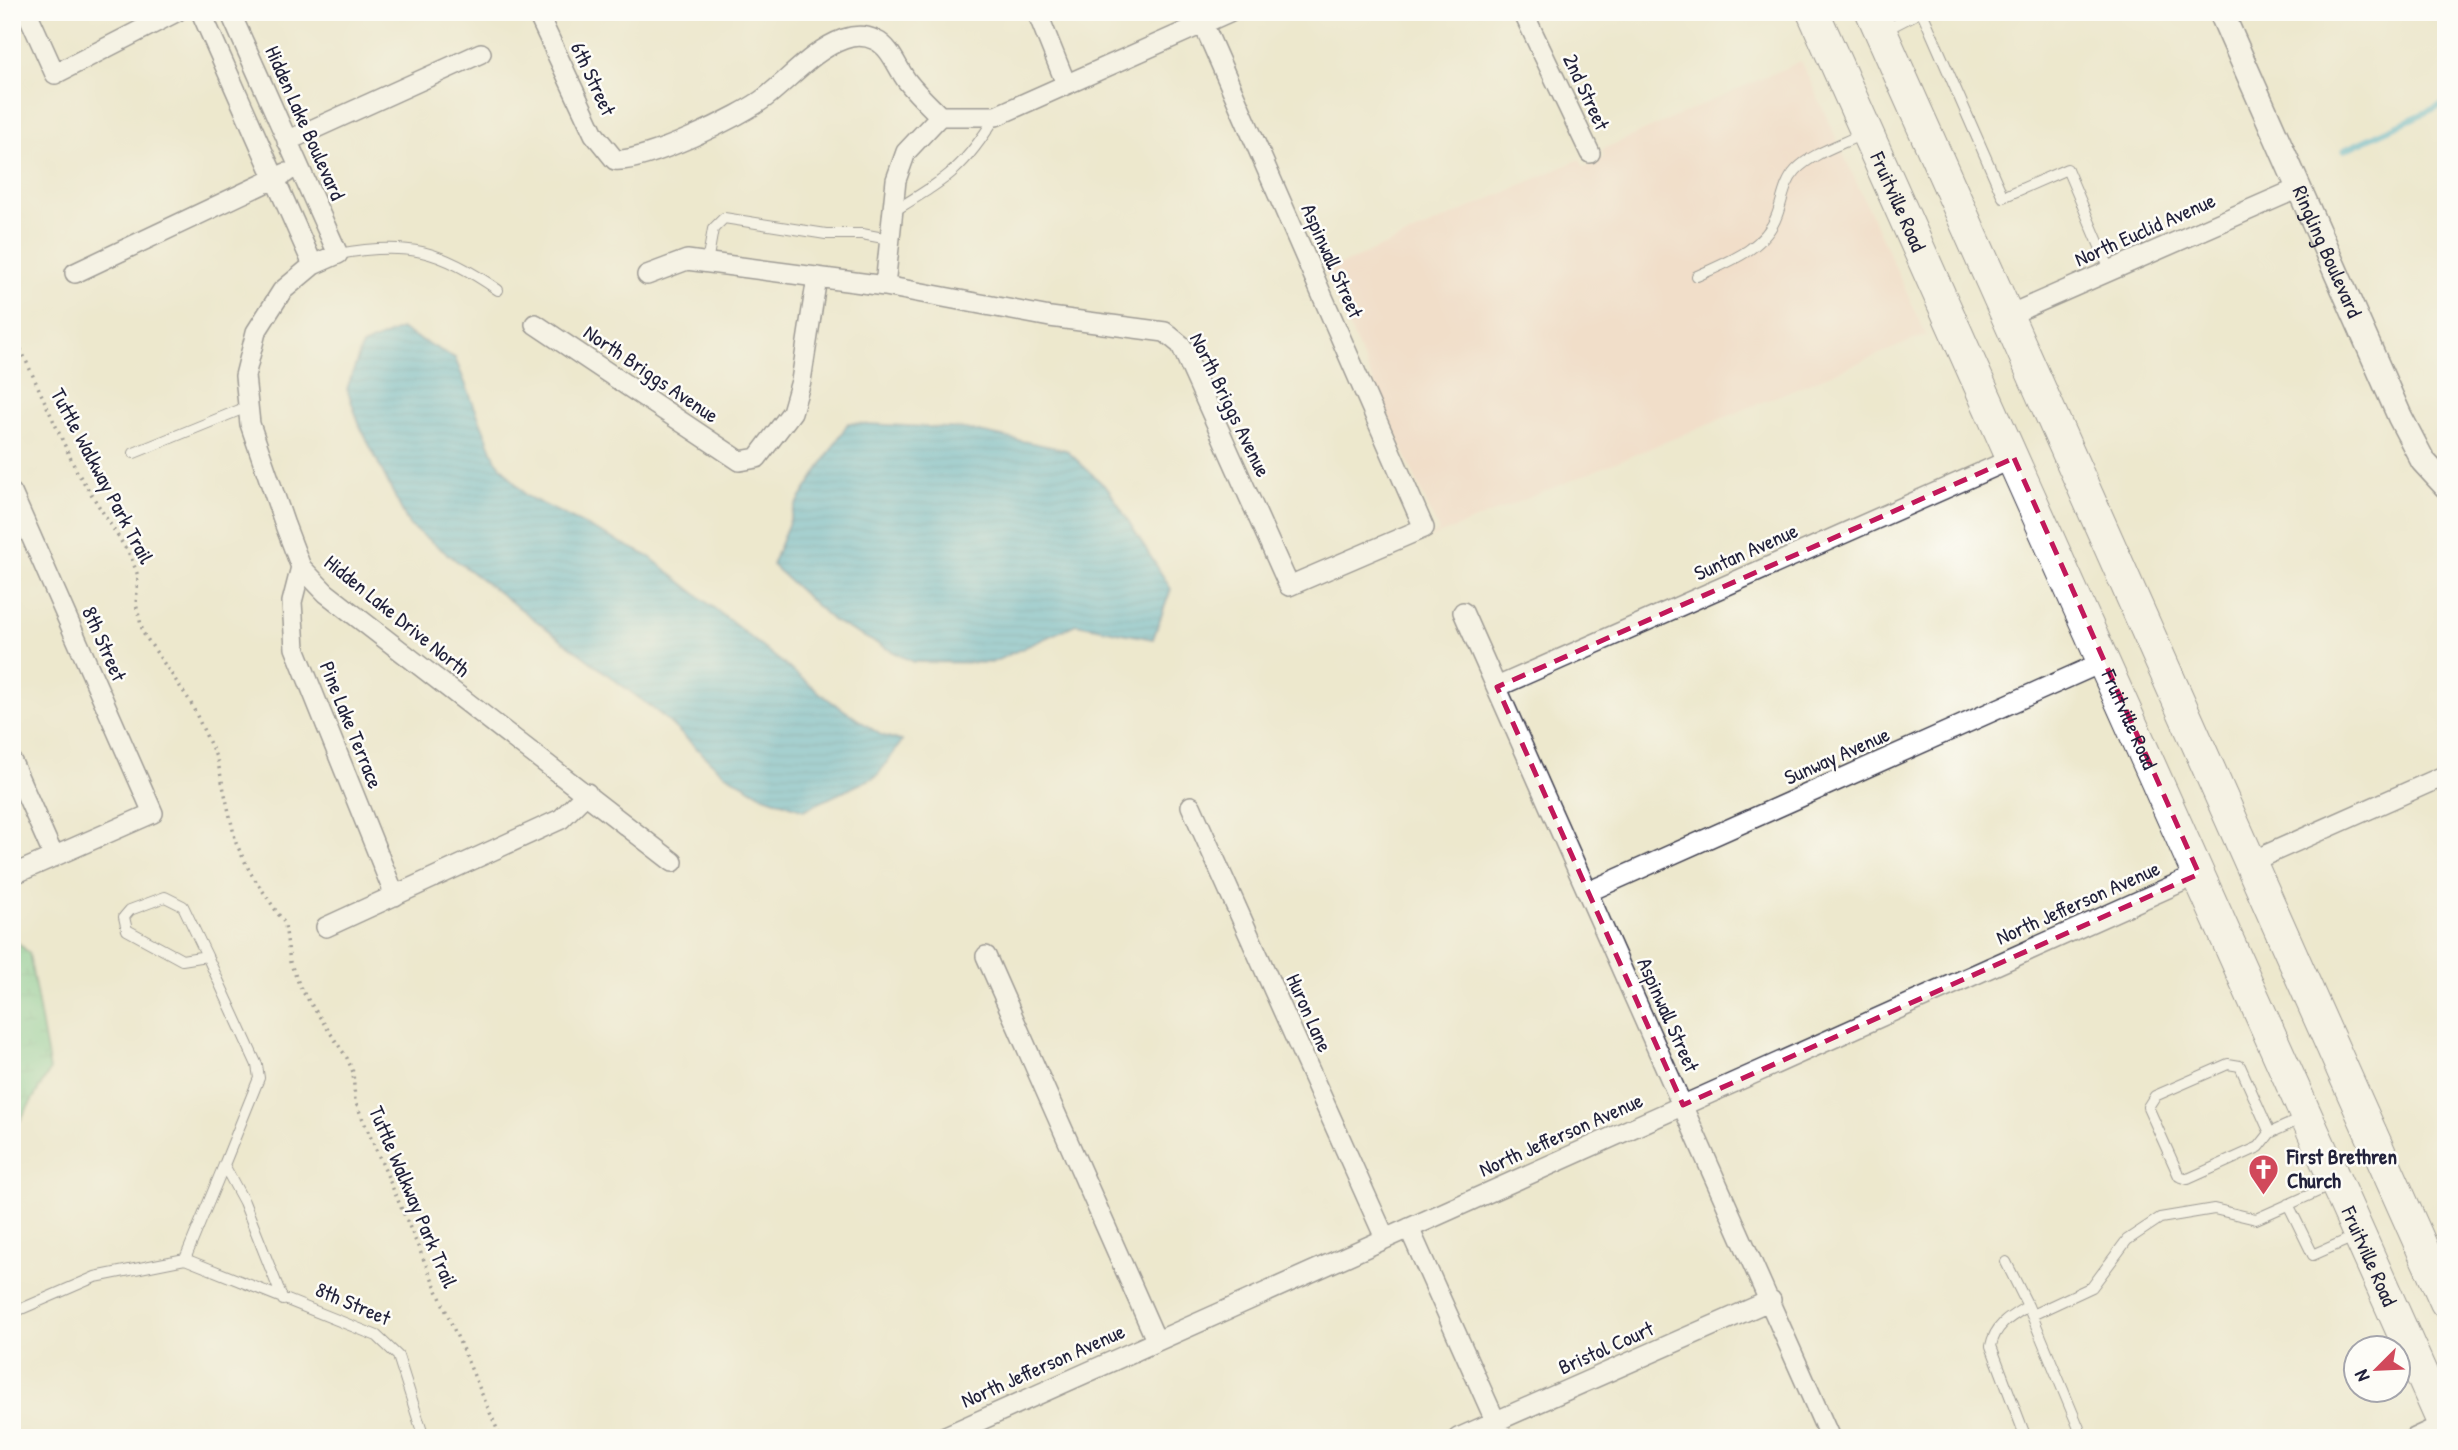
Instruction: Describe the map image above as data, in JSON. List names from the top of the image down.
{
  "streets": {
    "main road": ["Fruitville Road"],
    "street": [
      "6th Street",
      "2nd Street",
      "Hidden Lake Boulevard",
      "North Euclid Avenue",
      "Ringling Boulevard",
      "Aspinwall Street",
      "North Briggs Avenue",
      "Suntan Avenue",
      "Hidden Lake Drive North",
      "8th Street",
      "Pine Lake Terrace",
      "Sunway Avenue",
      "North Jefferson Avenue",
      "Huron Lane",
      "Bristol Court"
    ],
    "path": ["Tuttle Walkway Park Trail"]
  },
  "crossings": [
    ["Hidden Lake Boulevard", "Hidden Lake Drive North"],
    ["Fruitville Road", "Suntan Avenue"],
    ["Fruitville Road", "Sunway Avenue"],
    ["Fruitville Road", "North Jefferson Avenue"],
    ["North Euclid Avenue", "Ringling Boulevard"],
    ["Aspinwall Street", "North Briggs Avenue"],
    ["Aspinwall Street", "Suntan Avenue"],
    ["Aspinwall Street", "Sunway Avenue"],
    ["Aspinwall Street", "North Jefferson Avenue"],
    ["Aspinwall Street", "Bristol Court"],
    ["Hidden Lake Drive North", "Pine Lake Terrace"],
    ["North Jefferson Avenue", "Huron Lane"]
  ],
  "places": {
    "church": ["First Brethren Church"]
  },
  "north": "bottom left"
}
